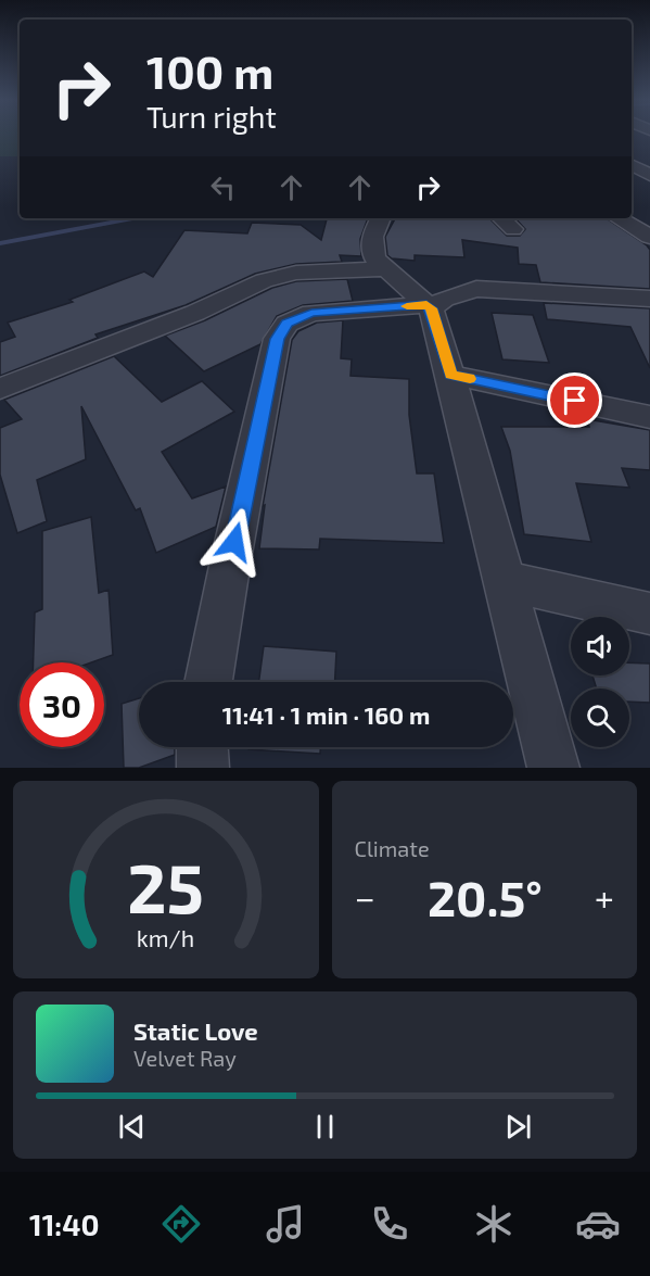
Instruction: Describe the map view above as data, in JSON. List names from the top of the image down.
{
  "page": {
    "turn": ["100 m", "Turn right"],
    "limit": "30",
    "trip": "11:41 · 1 min · 160 m",
    "tile": "Climate",
    "heat": ["−", "20.5°", "+"],
    "song": ["Static Love", "Velvet Ray"],
    "tabs": "11:40",
    "gauge": ["25", "km/h"]
  }
}
